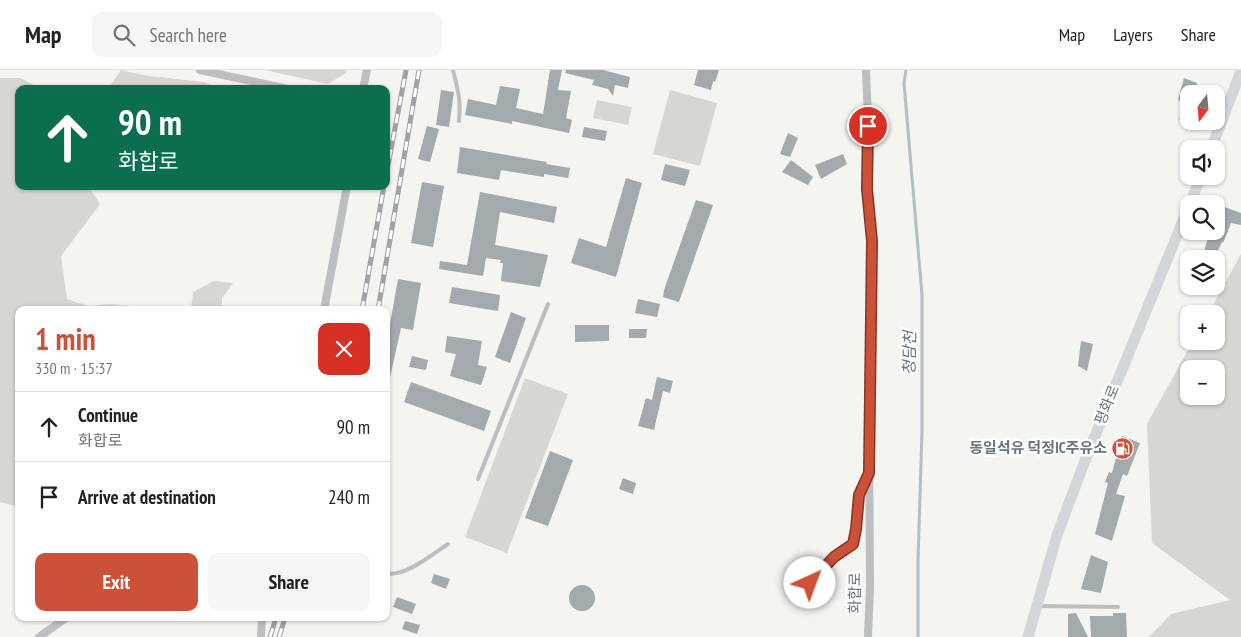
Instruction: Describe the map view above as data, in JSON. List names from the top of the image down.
{
  "streets": {
    "main road": ["평화로"],
    "street": ["화합로"]
  },
  "water": ["청담천"],
  "places": {
    "fuel station": ["동일석유 덕정IC주유소"]
  },
  "north": "bottom",
  "page": {
    "header": "Map",
    "search": "Search here",
    "nav": ["Map", "Layers", "Share"],
    "map_buttons": ["+", "−"],
    "turn": ["90 m", "화합로"],
    "heading": ["1 min", "330 m · 15:37"],
    "list": [
      {
        "name": "Continue",
        "note": "화합로",
        "value": "90 m"
      },
      {
        "name": "Arrive at destination",
        "value": "240 m"
      }
    ],
    "buttons": ["Exit", "Share"]
  }
}
